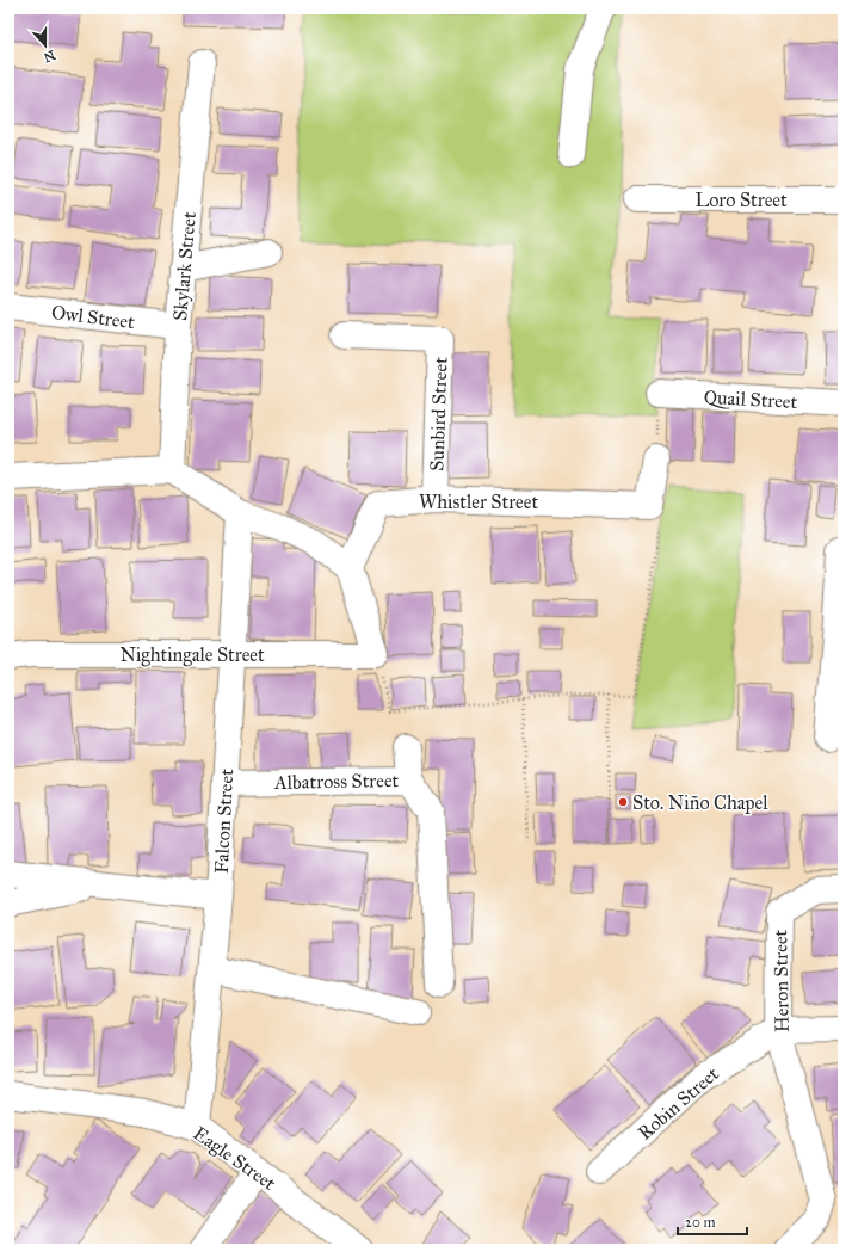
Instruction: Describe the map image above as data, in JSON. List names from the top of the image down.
{
  "streets": {
    "street": [
      "Loro Street",
      "Skylark Street",
      "Owl Street",
      "Quail Street",
      "Sunbird Street",
      "Whistler Street",
      "Nightingale Street",
      "Albatross Street",
      "Falcon Street",
      "Heron Street",
      "Robin Street",
      "Eagle Street"
    ]
  },
  "crossings": [
    ["Skylark Street", "Owl Street"],
    ["Sunbird Street", "Whistler Street"],
    ["Nightingale Street", "Falcon Street"],
    ["Albatross Street", "Falcon Street"],
    ["Falcon Street", "Eagle Street"],
    ["Heron Street", "Robin Street"]
  ],
  "places": ["Sto. Niño Chapel"],
  "scale_bar": "20 m",
  "north": "bottom"
}
